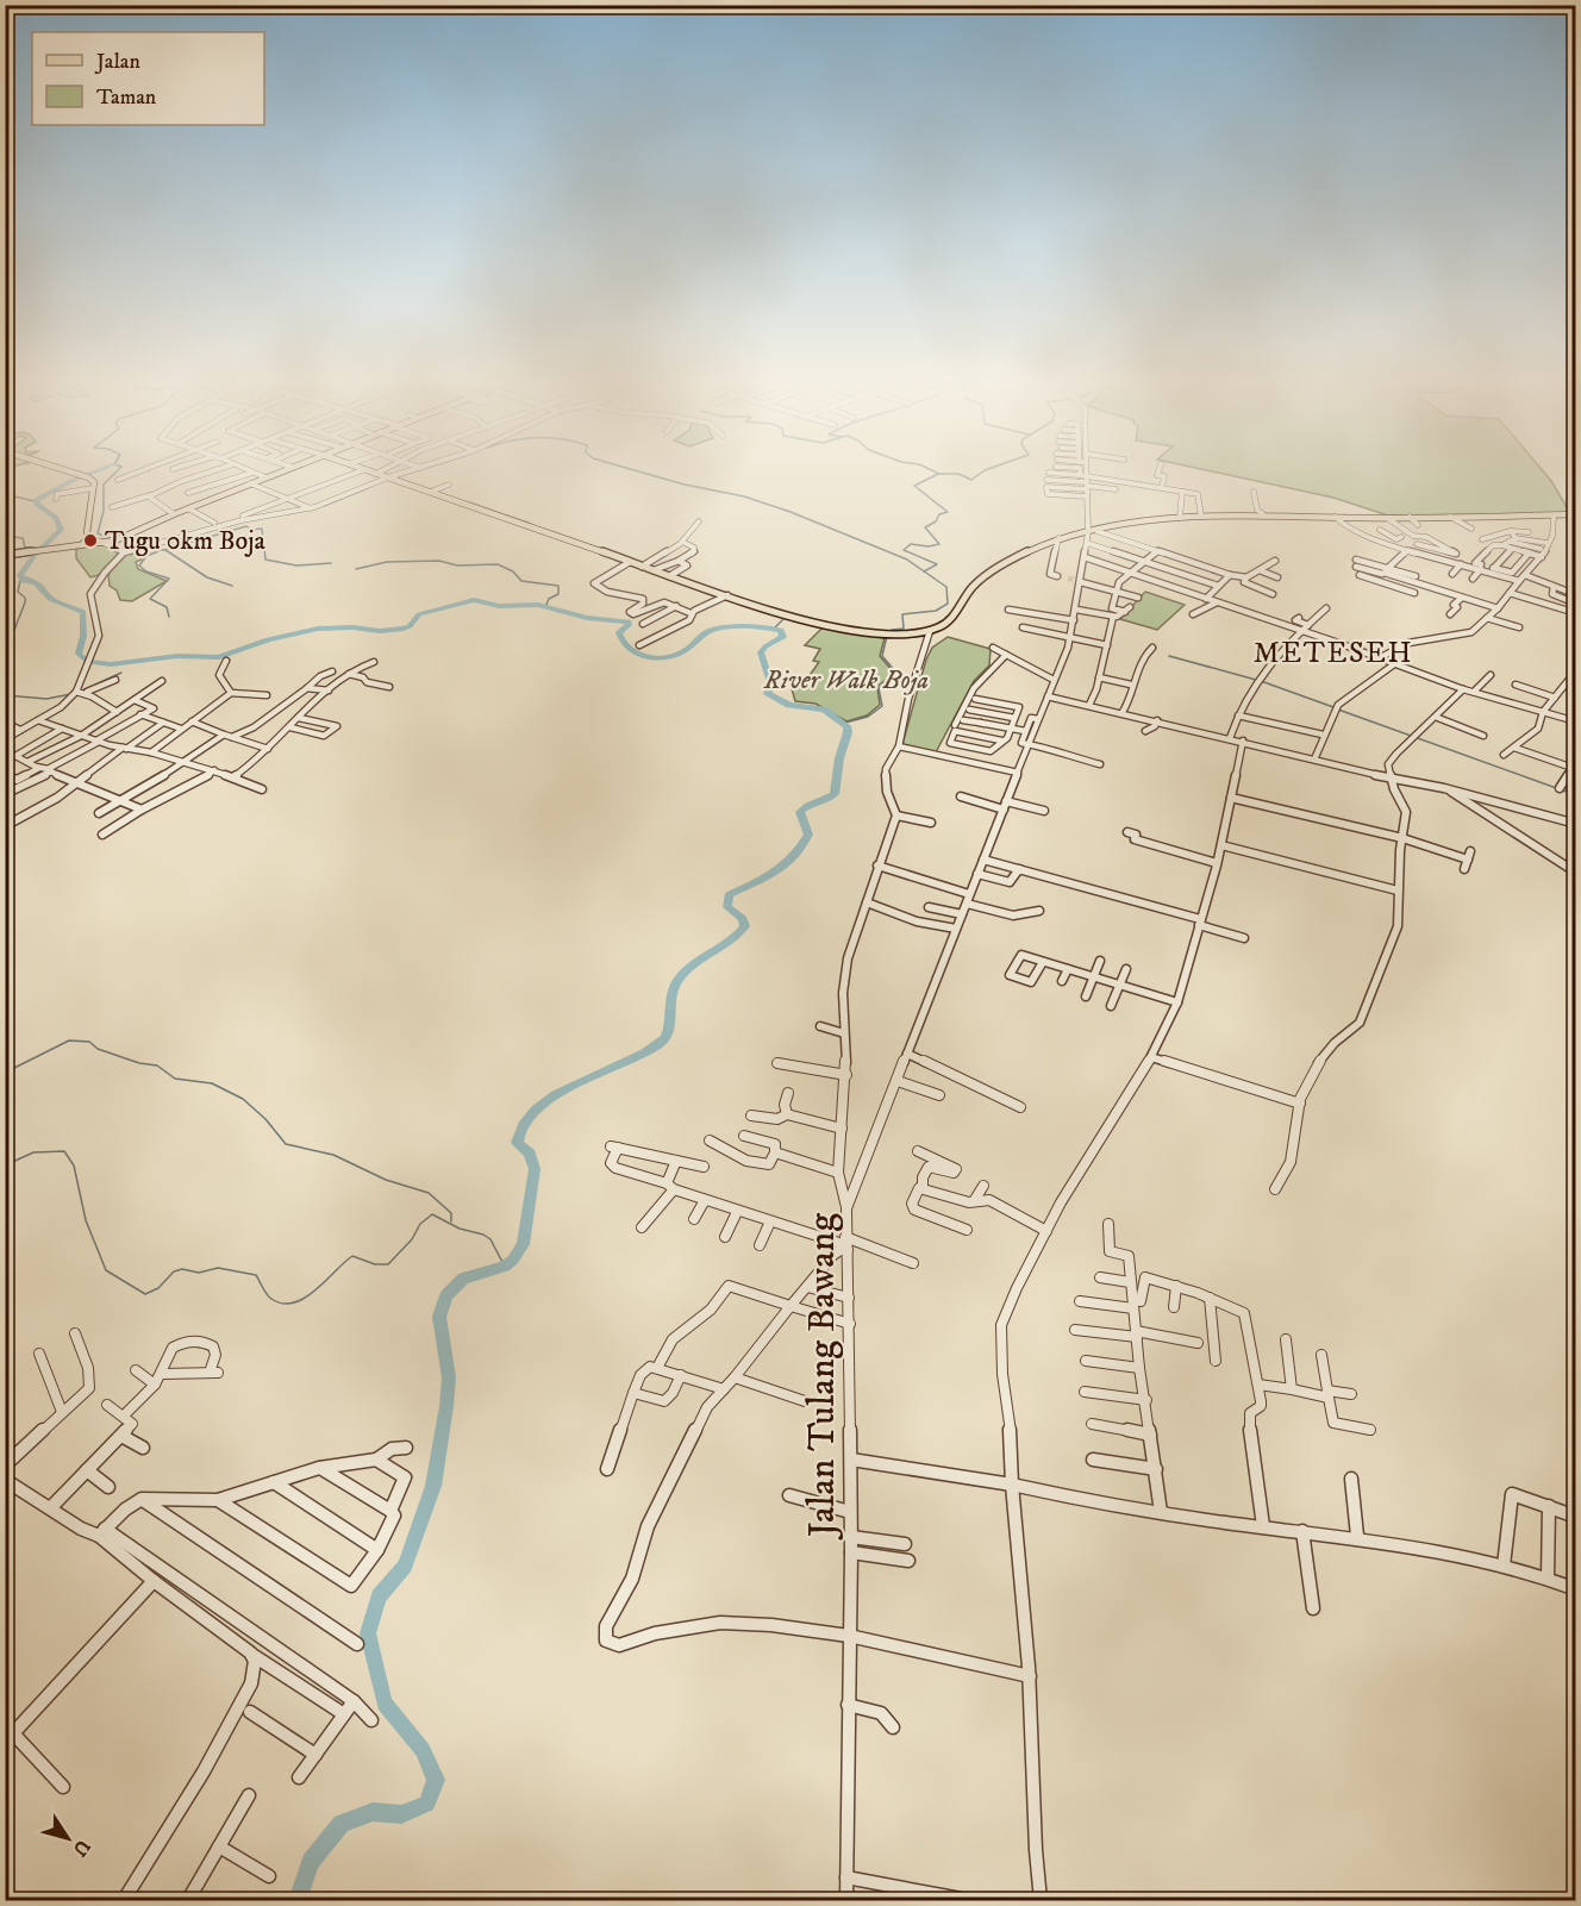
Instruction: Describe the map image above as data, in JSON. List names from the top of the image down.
{
  "streets": {
    "street": ["Jalan Tulang Bawang"]
  },
  "districts": ["METESEH"],
  "parks": ["River Walk Boja"],
  "places": ["Tugu 0km Boja"],
  "legend": ["Jalan", "Taman"],
  "north": "bottom right"
}
